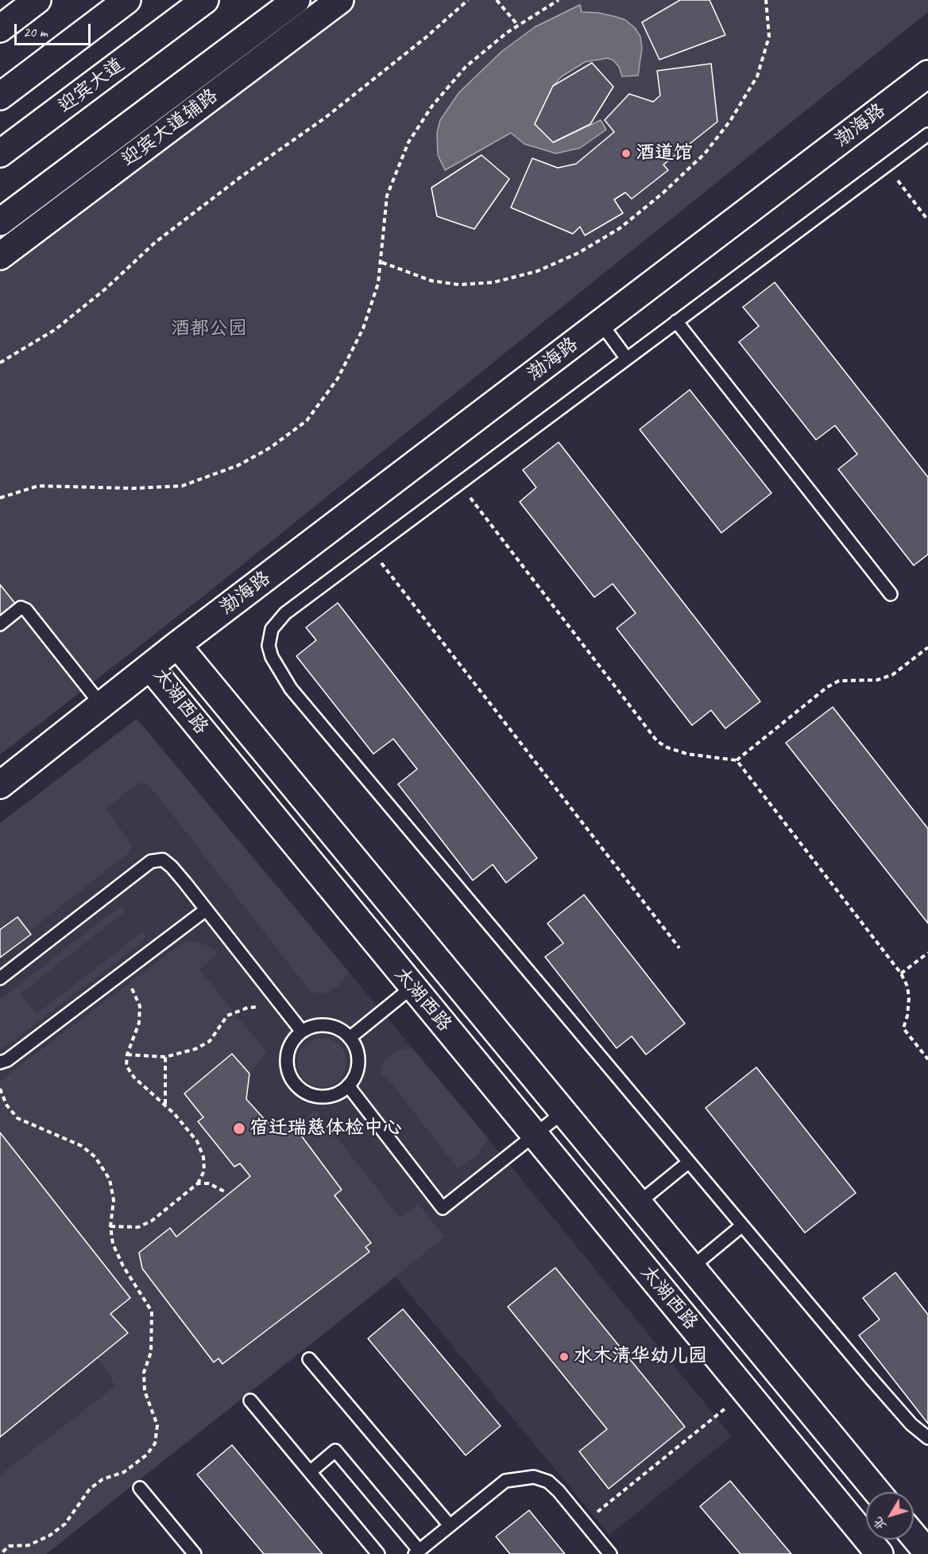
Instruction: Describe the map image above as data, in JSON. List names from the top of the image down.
{
  "streets": {
    "main road": [
      "迎宾大道",
      "渤海路",
      "迎宾大道辅路",
      "太湖西路"
    ]
  },
  "crossings": [
    ["渤海路", "太湖西路"]
  ],
  "parks": ["酒都公园"],
  "places": ["酒道馆", "宿迁瑞慈体检中心", "水木清华幼儿园"],
  "scale_bar": "20 m",
  "north": "bottom left"
}
